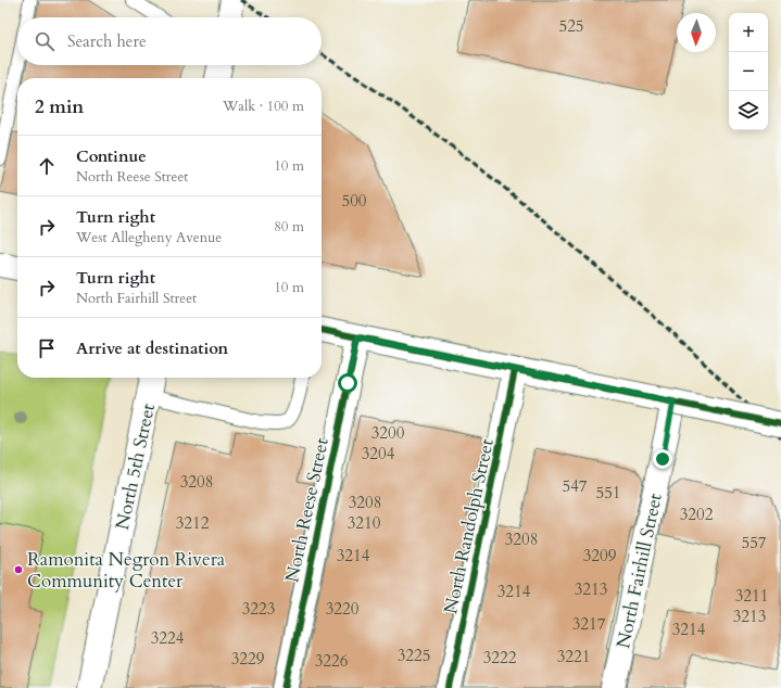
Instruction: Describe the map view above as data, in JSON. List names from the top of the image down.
{
  "streets": {
    "street": [
      "North 5th Street",
      "North Reese Street",
      "North Randolph Street",
      "North Fairhill Street"
    ]
  },
  "places": ["Ramonita Negron Rivera Community Center"],
  "house_numbers": [
    "525",
    "500",
    "3200",
    "3204",
    "3208",
    "547",
    "551",
    "3208",
    "3202",
    "3212",
    "3210",
    "3208",
    "557",
    "3214",
    "3209",
    "3213",
    "3214",
    "3211",
    "3223",
    "3220",
    "3213",
    "3217",
    "3214",
    "3224",
    "3225",
    "3221",
    "3222",
    "3229",
    "3226"
  ],
  "north": "bottom",
  "page": {
    "map_buttons": ["+", "−"],
    "search": "Search here",
    "heading": ["2 min", "Walk · 100 m"],
    "list": [
      ["Continue", "North Reese Street", "10 m"],
      ["Turn right", "West Allegheny Avenue", "80 m"],
      ["Turn right", "North Fairhill Street", "10 m"],
      "Arrive at destination"
    ]
  }
}
